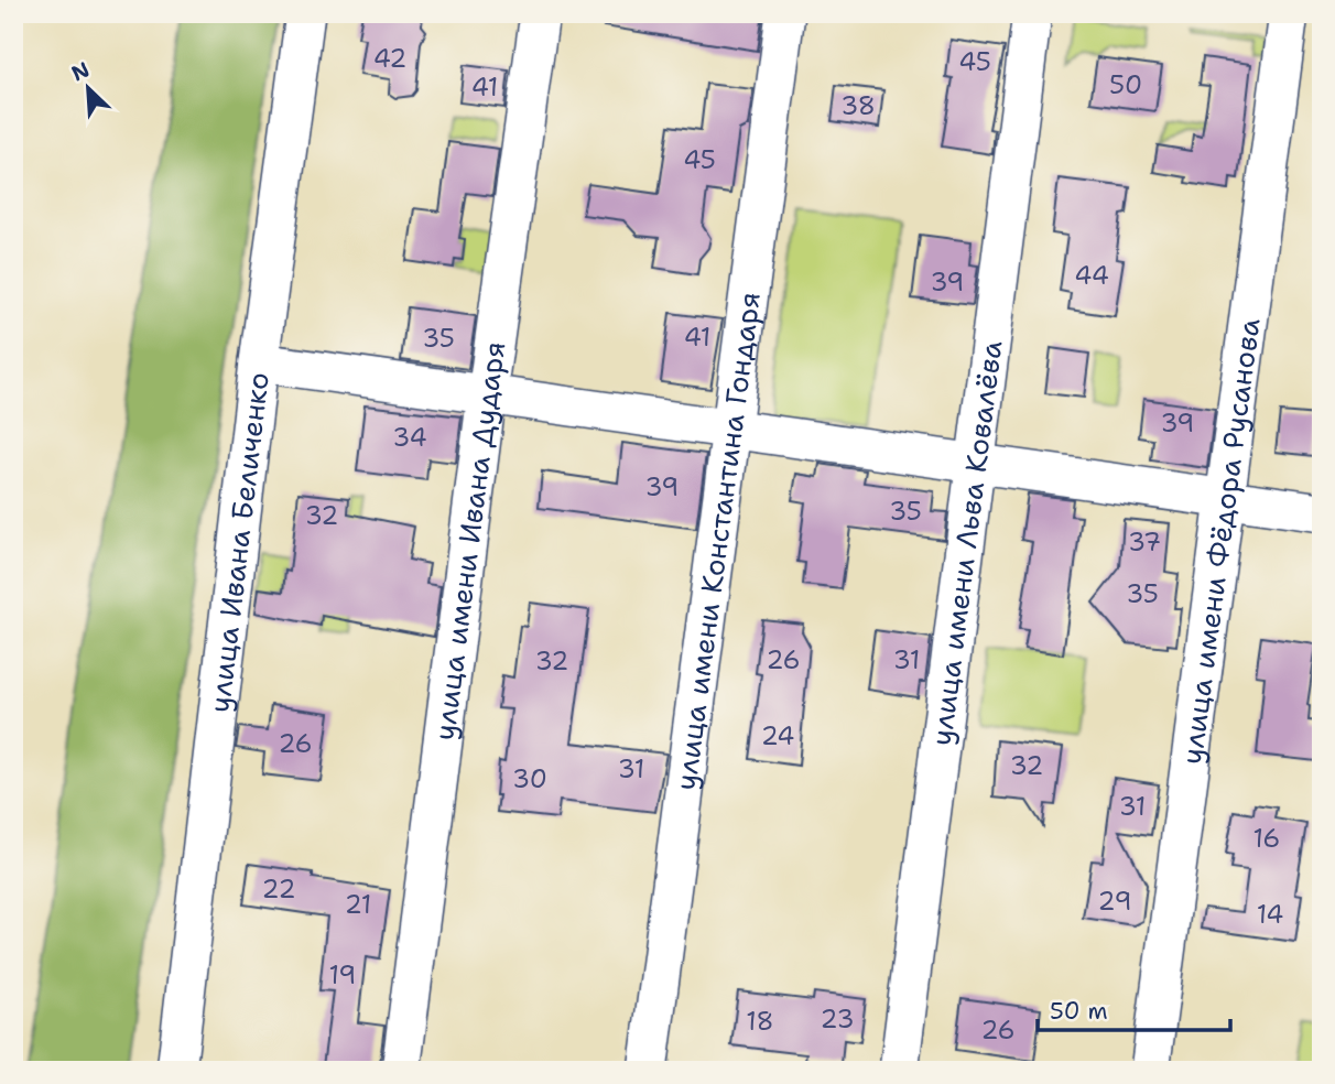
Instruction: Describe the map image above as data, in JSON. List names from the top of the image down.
{
  "streets": {
    "street": [
      "улица Ивана Беличенко",
      "улица имени Ивана Дударя",
      "улица имени Константина Гондаря",
      "улица имени Льва Ковалёва",
      "улица имени Фёдора Русанова"
    ]
  },
  "house_numbers": [
    "42",
    "45",
    "50",
    "41",
    "38",
    "45",
    "44",
    "39",
    "41",
    "35",
    "39",
    "34",
    "39",
    "35",
    "32",
    "37",
    "35",
    "26",
    "31",
    "32",
    "24",
    "26",
    "32",
    "31",
    "30",
    "31",
    "16",
    "22",
    "29",
    "21",
    "14",
    "19",
    "23",
    "18",
    "26"
  ],
  "scale_bar": "50 m",
  "north": "top left"
}
